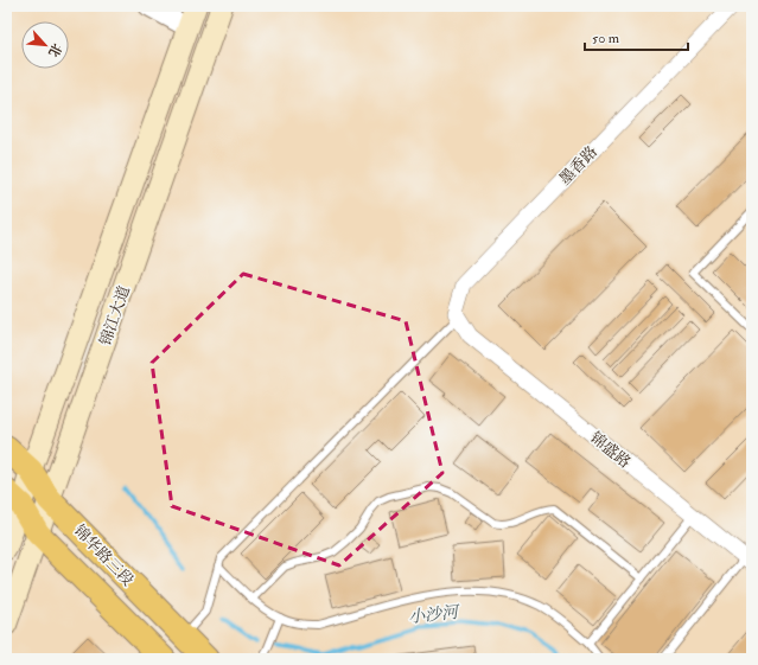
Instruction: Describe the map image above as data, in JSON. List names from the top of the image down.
{
  "streets": {
    "main road": ["锦江大道", "锦华路三段"],
    "street": ["墨香路", "锦盛路"]
  },
  "crossings": [
    ["墨香路", "锦盛路"],
    ["锦江大道", "锦华路三段"]
  ],
  "water": ["小沙河"],
  "scale_bar": "50 m",
  "north": "bottom right"
}
